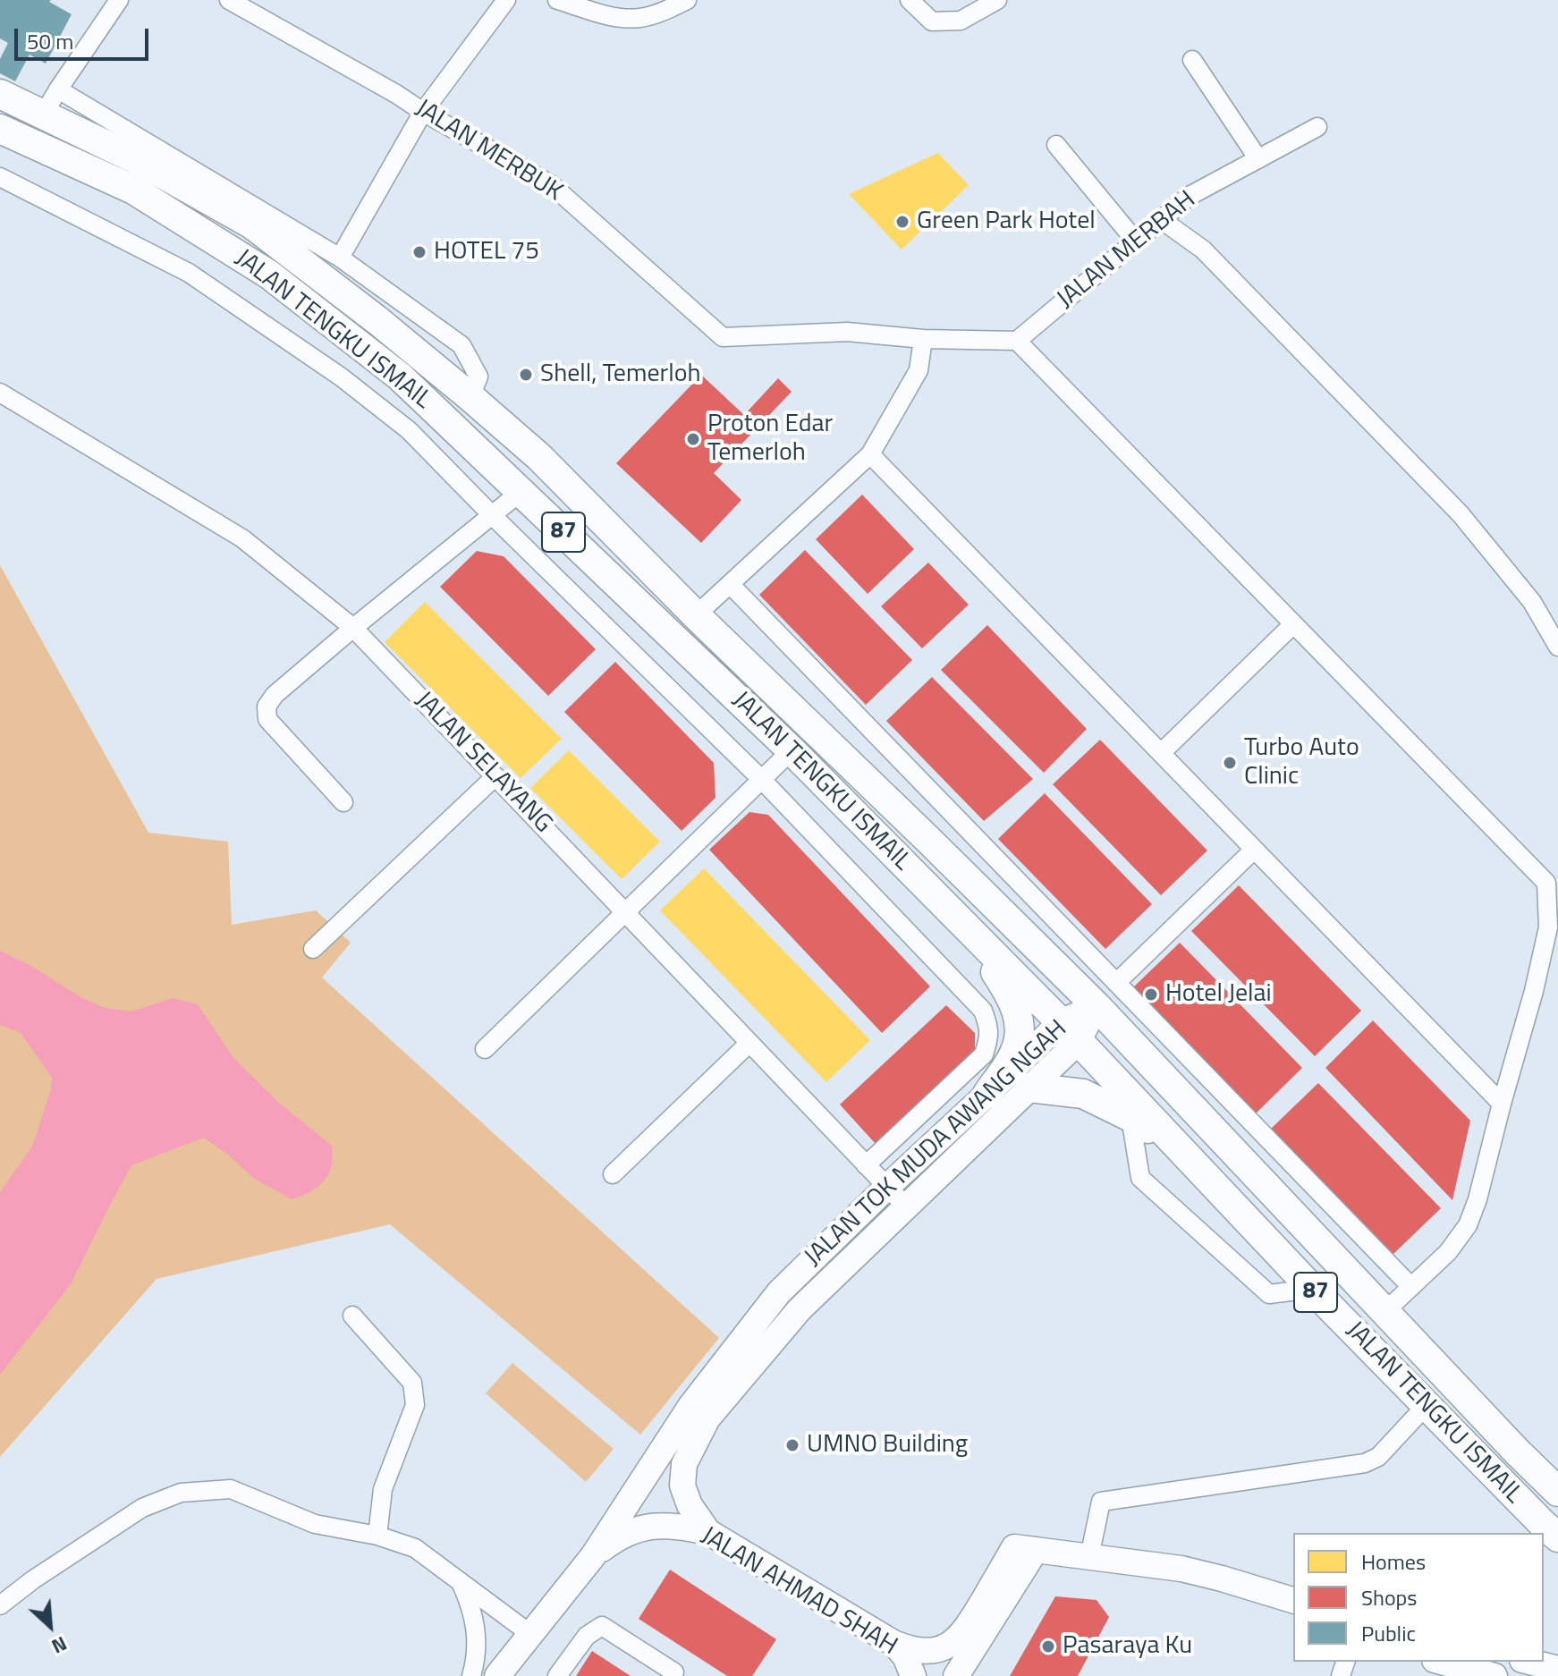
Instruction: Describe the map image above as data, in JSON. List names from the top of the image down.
{
  "streets": {
    "main road": [
      "JALAN TENGKU ISMAIL",
      "87",
      "JALAN TOK MUDA AWANG NGAH",
      "JALAN AHMAD SHAH"
    ],
    "street": ["JALAN MERBUK", "JALAN MERBAH", "JALAN SELAYANG"]
  },
  "crossings": [
    ["JALAN TENGKU ISMAIL", "87"],
    ["JALAN TENGKU ISMAIL", "JALAN SELAYANG"],
    ["JALAN TENGKU ISMAIL", "JALAN TOK MUDA AWANG NGAH"],
    ["JALAN SELAYANG", "JALAN TOK MUDA AWANG NGAH"],
    ["JALAN TOK MUDA AWANG NGAH", "JALAN AHMAD SHAH"]
  ],
  "places": [
    "Green Park Hotel",
    "HOTEL 75",
    "Shell, Temerloh",
    "Proton Edar Temerloh",
    "Turbo Auto Clinic",
    "Hotel Jelai",
    "UMNO Building",
    "Pasaraya Ku"
  ],
  "legend": ["Homes", "Shops", "Public"],
  "scale_bar": "50 m",
  "north": "bottom right"
}
